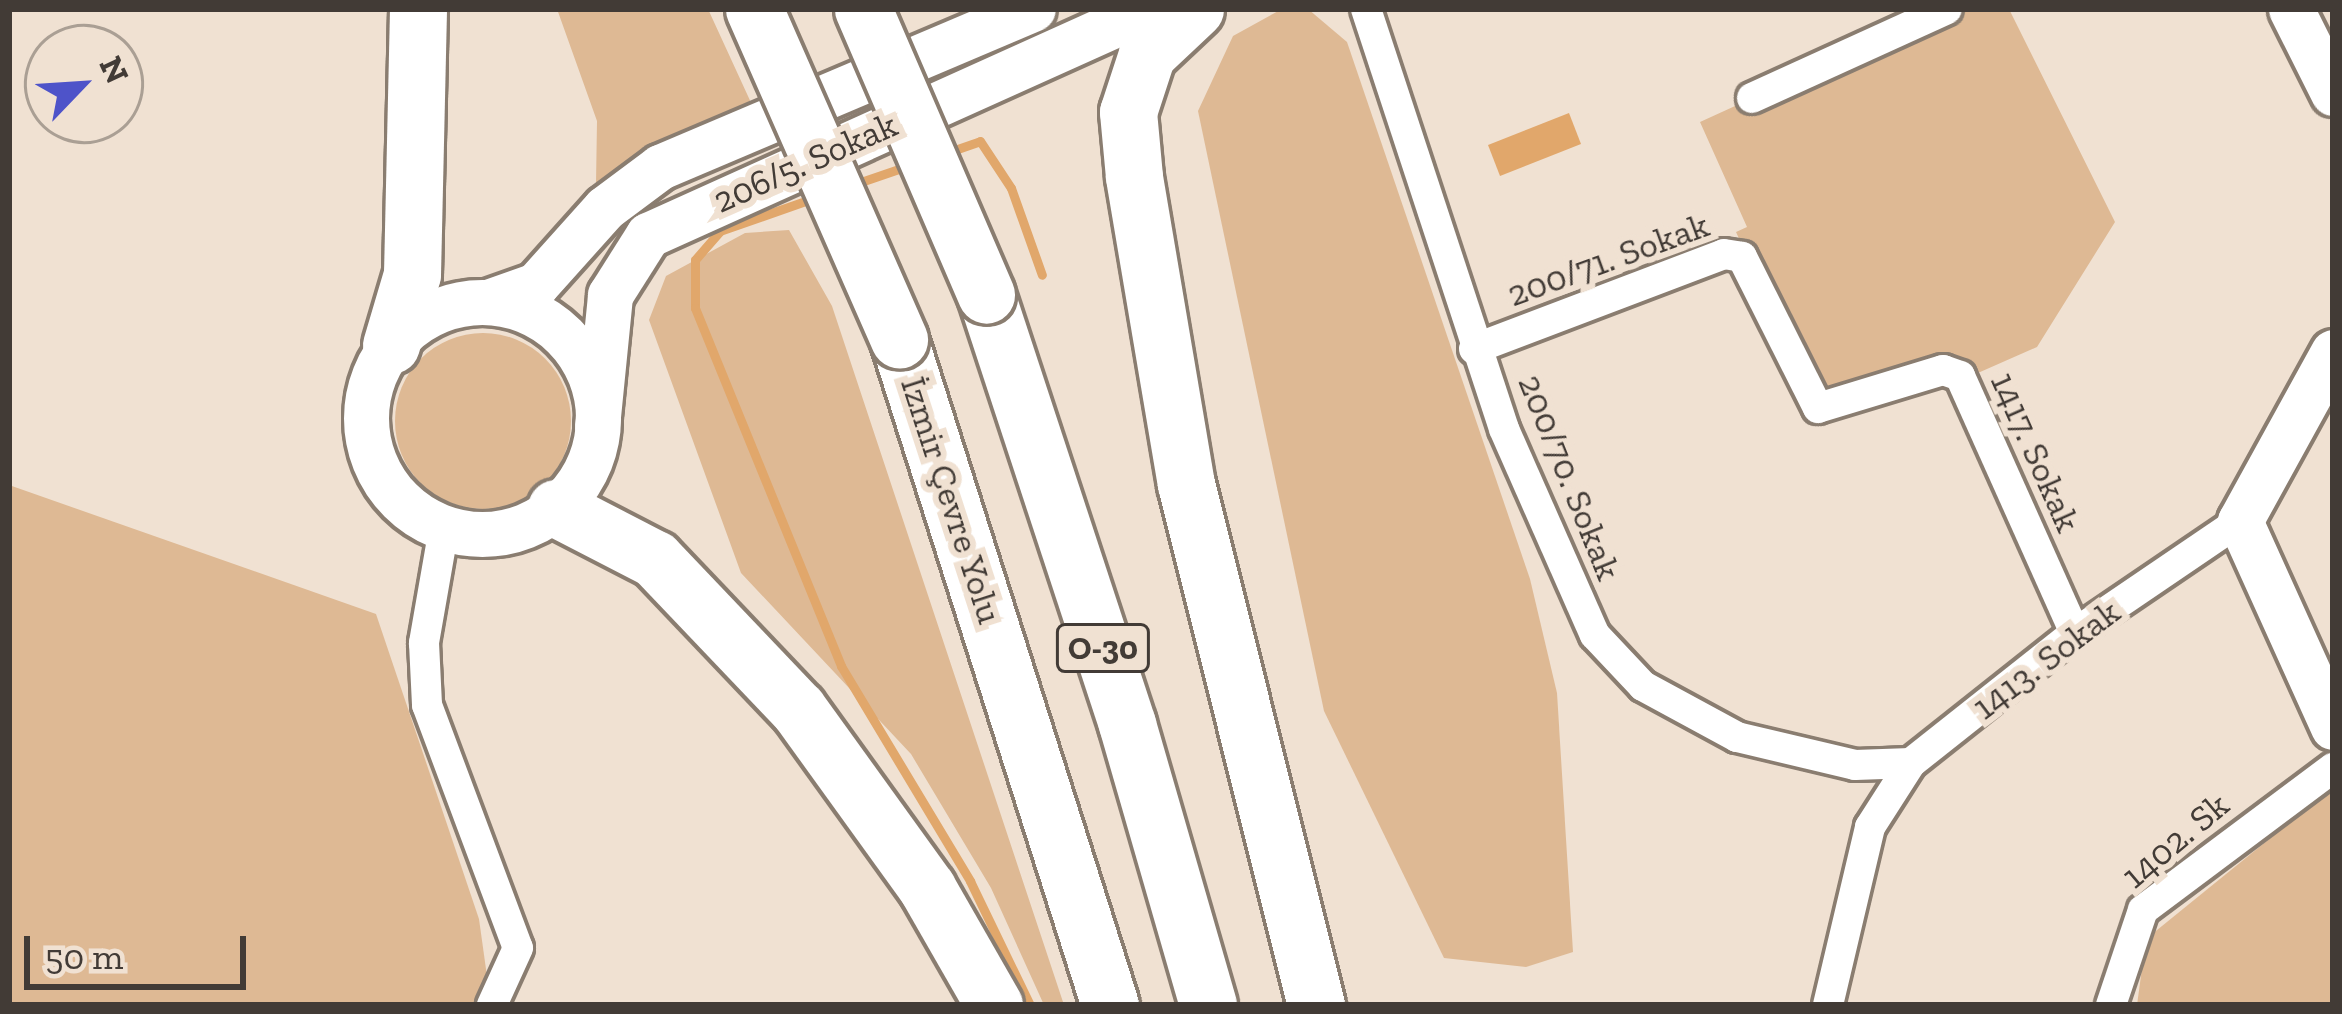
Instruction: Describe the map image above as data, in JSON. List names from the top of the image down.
{
  "streets": {
    "highway": ["İzmir Çevre Yolu", "O-30"],
    "main road": ["206/5. Sokak", "1413. Sokak"],
    "street": [
      "200/71. Sokak",
      "1417. Sokak",
      "200/70. Sokak",
      "1402. Sk"
    ]
  },
  "crossings": [
    ["200/71. Sokak", "1417. Sokak"],
    ["200/71. Sokak", "200/70. Sokak"],
    ["1417. Sokak", "1413. Sokak"],
    ["200/70. Sokak", "1413. Sokak"]
  ],
  "scale_bar": "50 m",
  "north": "top right"
}
